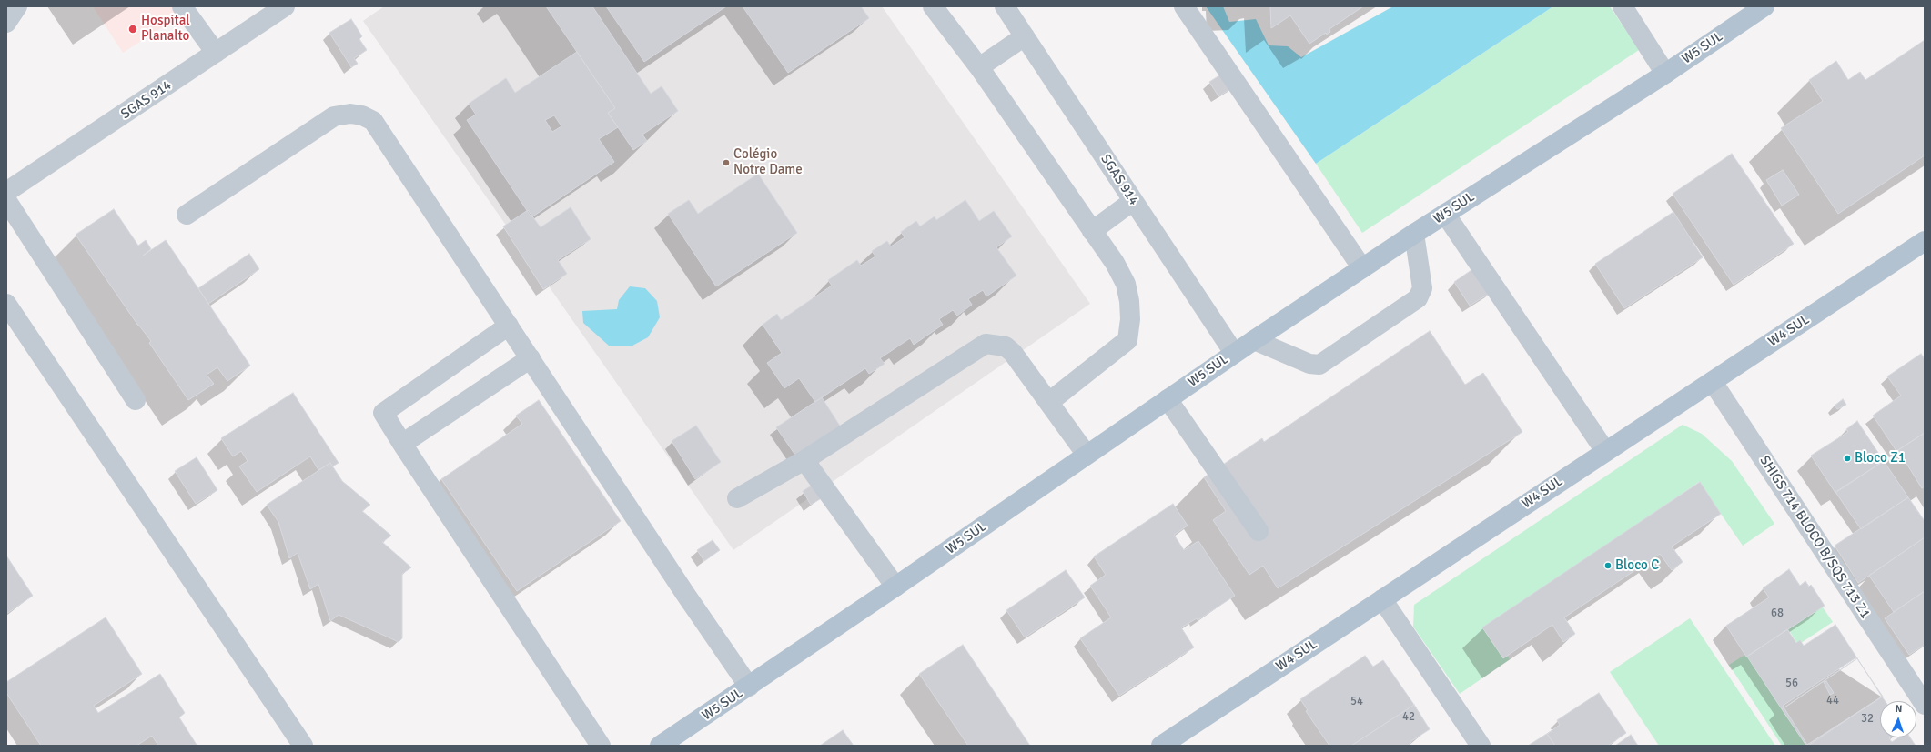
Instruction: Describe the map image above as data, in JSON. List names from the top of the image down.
{
  "streets": {
    "main road": ["W5 SUL", "W4 SUL"],
    "street": ["SGAS 914", "SHIGS 714 BLOCO B/SQS 713 Z1"]
  },
  "crossings": [
    ["W5 SUL", "SGAS 914"],
    ["W4 SUL", "SHIGS 714 BLOCO B/SQS 713 Z1"]
  ],
  "places": [
    "Hospital Planalto",
    "Colégio Notre Dame",
    "Bloco Z1",
    "Bloco C"
  ],
  "house_numbers": [
    "68",
    "56",
    "44",
    "54",
    "42",
    "32"
  ],
  "north": "top"
}
